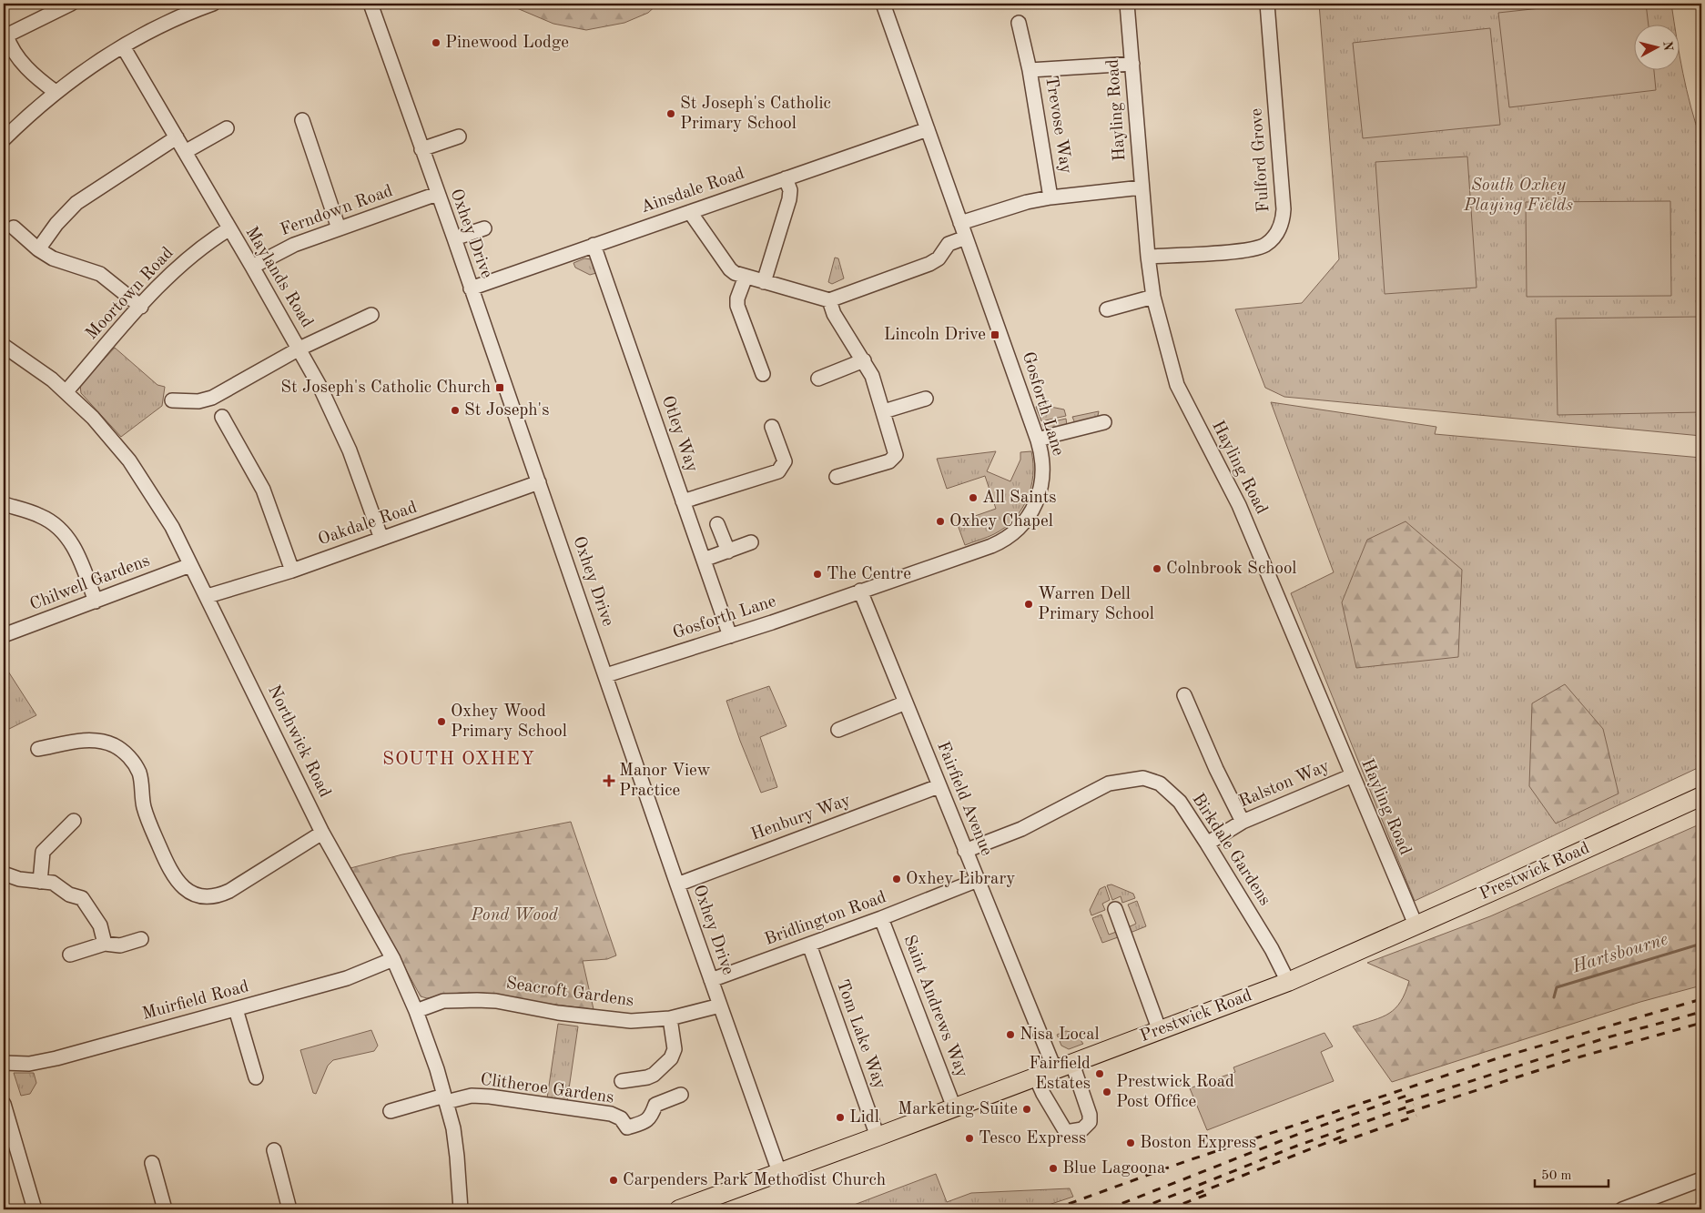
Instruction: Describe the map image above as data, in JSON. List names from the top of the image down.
{
  "streets": {
    "main road": ["Prestwick Road"],
    "street": [
      "Hayling Road",
      "Trevose Way",
      "Fulford Grove",
      "Ainsdale Road",
      "Ferndown Road",
      "Oxhey Drive",
      "Maylands Road",
      "Moortown Road",
      "Gosforth Lane",
      "Otley Way",
      "Oakdale Road",
      "Chilwell Gardens",
      "Northwick Road",
      "Ralston Way",
      "Fairfield Avenue",
      "Henbury Way",
      "Birkdale Gardens",
      "Bridlington Road",
      "Seacroft Gardens",
      "Muirfield Road",
      "Saint Andrews Way",
      "Tom Lake Way",
      "Clitheroe Gardens"
    ]
  },
  "crossings": [
    ["Hayling Road", "Trevose Way"],
    ["Hayling Road", "Fulford Grove"],
    ["Hayling Road", "Ralston Way"],
    ["Hayling Road", "Prestwick Road"],
    ["Ainsdale Road", "Oxhey Drive"],
    ["Ainsdale Road", "Gosforth Lane"],
    ["Ainsdale Road", "Otley Way"],
    ["Ferndown Road", "Oxhey Drive"],
    ["Ferndown Road", "Maylands Road"],
    ["Oxhey Drive", "Gosforth Lane"],
    ["Oxhey Drive", "Oakdale Road"],
    ["Oxhey Drive", "Henbury Way"],
    ["Oxhey Drive", "Prestwick Road"],
    ["Oxhey Drive", "Bridlington Road"],
    ["Oxhey Drive", "Seacroft Gardens"],
    ["Maylands Road", "Moortown Road"],
    ["Maylands Road", "Oakdale Road"],
    ["Moortown Road", "Northwick Road"],
    ["Gosforth Lane", "Otley Way"],
    ["Gosforth Lane", "Fairfield Avenue"],
    ["Oakdale Road", "Northwick Road"],
    ["Chilwell Gardens", "Northwick Road"],
    ["Northwick Road", "Seacroft Gardens"],
    ["Northwick Road", "Muirfield Road"],
    ["Northwick Road", "Clitheroe Gardens"],
    ["Ralston Way", "Birkdale Gardens"],
    ["Fairfield Avenue", "Henbury Way"],
    ["Fairfield Avenue", "Birkdale Gardens"],
    ["Fairfield Avenue", "Prestwick Road"],
    ["Fairfield Avenue", "Bridlington Road"],
    ["Birkdale Gardens", "Prestwick Road"],
    ["Prestwick Road", "Saint Andrews Way"],
    ["Prestwick Road", "Tom Lake Way"],
    ["Bridlington Road", "Saint Andrews Way"],
    ["Bridlington Road", "Tom Lake Way"]
  ],
  "districts": ["SOUTH OXHEY"],
  "water": ["Hartsbourne"],
  "parks": ["South Oxhey Playing Fields", "Pond Wood"],
  "places": {
    "other": [
      "Pinewood Lodge",
      "St Joseph's Catholic Primary School",
      "St Joseph's",
      "All Saints",
      "Oxhey Chapel",
      "Colnbrook School",
      "The Centre",
      "Warren Dell Primary School",
      "Oxhey Wood Primary School",
      "Oxhey Library",
      "Nisa Local",
      "Fairfield Estates",
      "Prestwick Road Post Office",
      "Marketing Suite",
      "Lidl",
      "Tesco Express",
      "Boston Express",
      "Blue Lagoona",
      "Carpenders Park Methodist Church"
    ],
    "transit": ["Lincoln Drive", "St Joseph's Catholic Church"],
    "health": ["Manor View Practice"]
  },
  "scale_bar": "50 m",
  "north": "right"
}
